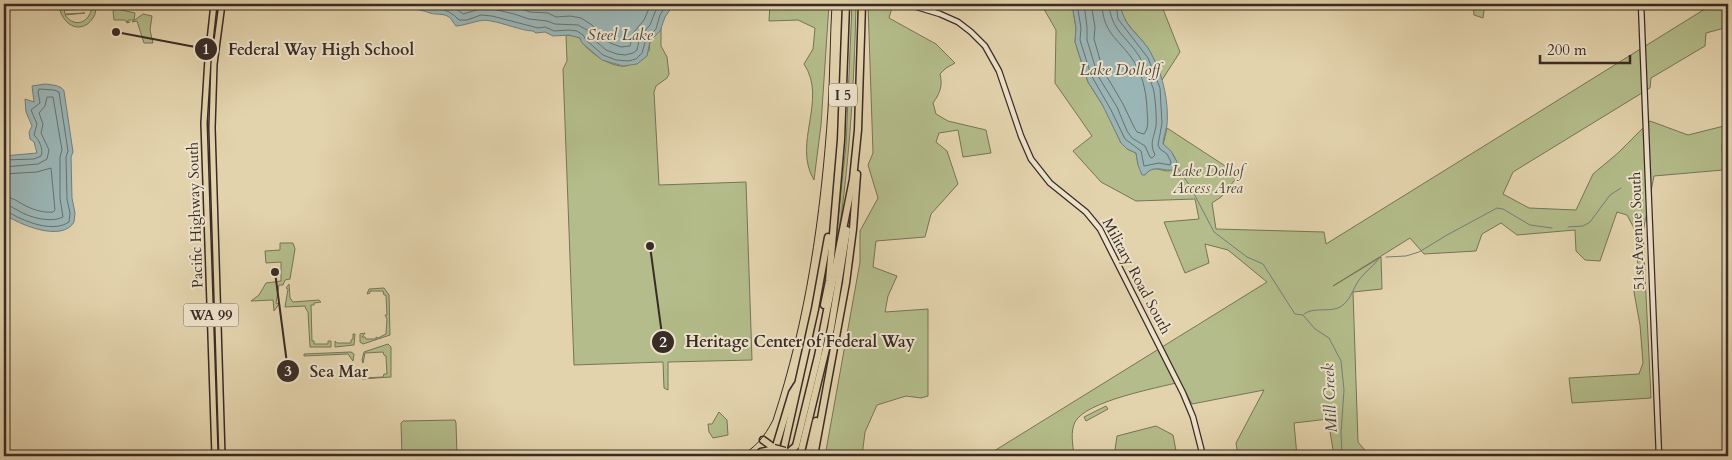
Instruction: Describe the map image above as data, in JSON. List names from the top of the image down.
{
  "streets": {
    "highway": ["I 5"],
    "main road": [
      "Pacific Highway South",
      "51st Avenue South",
      "Military Road South",
      "WA 99"
    ]
  },
  "water": ["Steel Lake", "Lake Dolloff", "Mill Creek"],
  "parks": ["Lake Dollof Access Area"],
  "places": ["Federal Way High School", "Heritage Center of Federal Way", "Sea Mar"],
  "scale_bar": "200 m"
}
